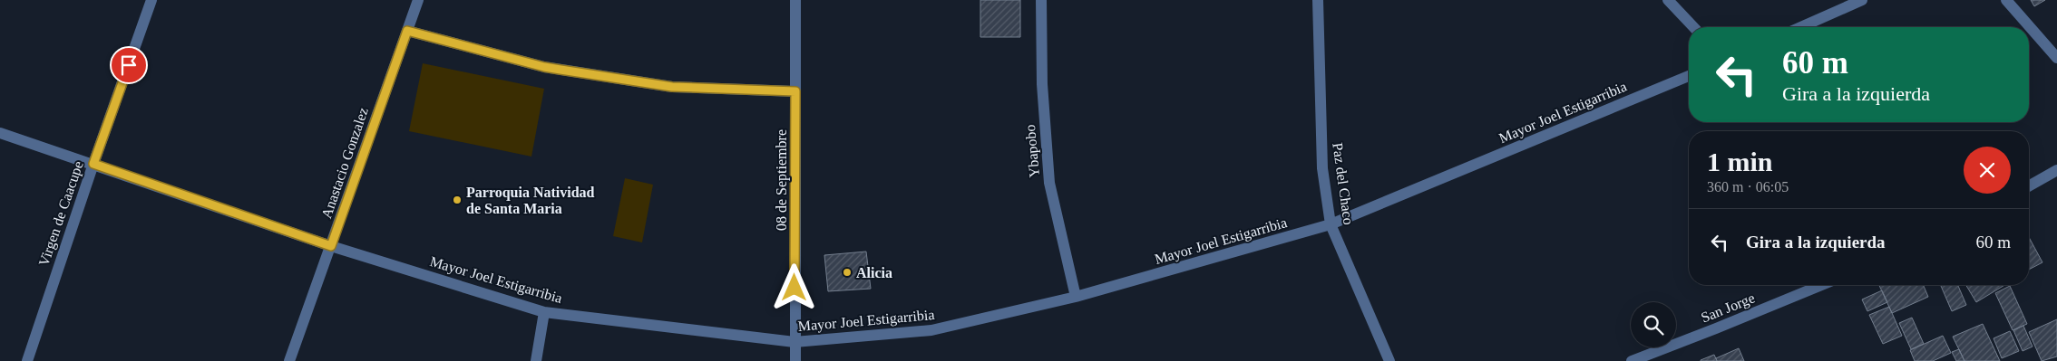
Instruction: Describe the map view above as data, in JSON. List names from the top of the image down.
{
  "streets": {
    "street": [
      "Mayor Joel Estigarribia",
      "Ybapobo",
      "Anastacio Gonzalez",
      "08 de Septiembre",
      "Paz del Chaco",
      "Virgen de Caacupe",
      "San Jorge"
    ]
  },
  "crossings": [
    ["Mayor Joel Estigarribia", "Ybapobo"],
    ["Mayor Joel Estigarribia", "Anastacio Gonzalez"],
    ["Mayor Joel Estigarribia", "08 de Septiembre"],
    ["Mayor Joel Estigarribia", "Paz del Chaco"],
    ["Mayor Joel Estigarribia", "Virgen de Caacupe"]
  ],
  "places": ["Parroquia Natividad de Santa Maria", "Alicia"],
  "page": {
    "turn": ["60 m", "Gira a la izquierda"],
    "heading": ["1 min", "360 m · 06:05"],
    "list": [
      {
        "name": "Gira a la izquierda",
        "value": "60 m"
      }
    ]
  }
}
